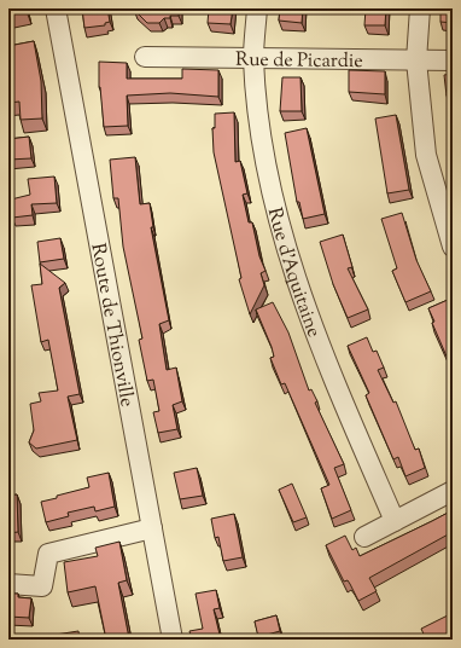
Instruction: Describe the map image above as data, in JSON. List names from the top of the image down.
{
  "streets": {
    "street": ["Rue de Picardie", "Rue d'Aquitaine", "Route de Thionville"]
  },
  "crossings": [
    ["Rue de Picardie", "Rue d'Aquitaine"]
  ]
}
